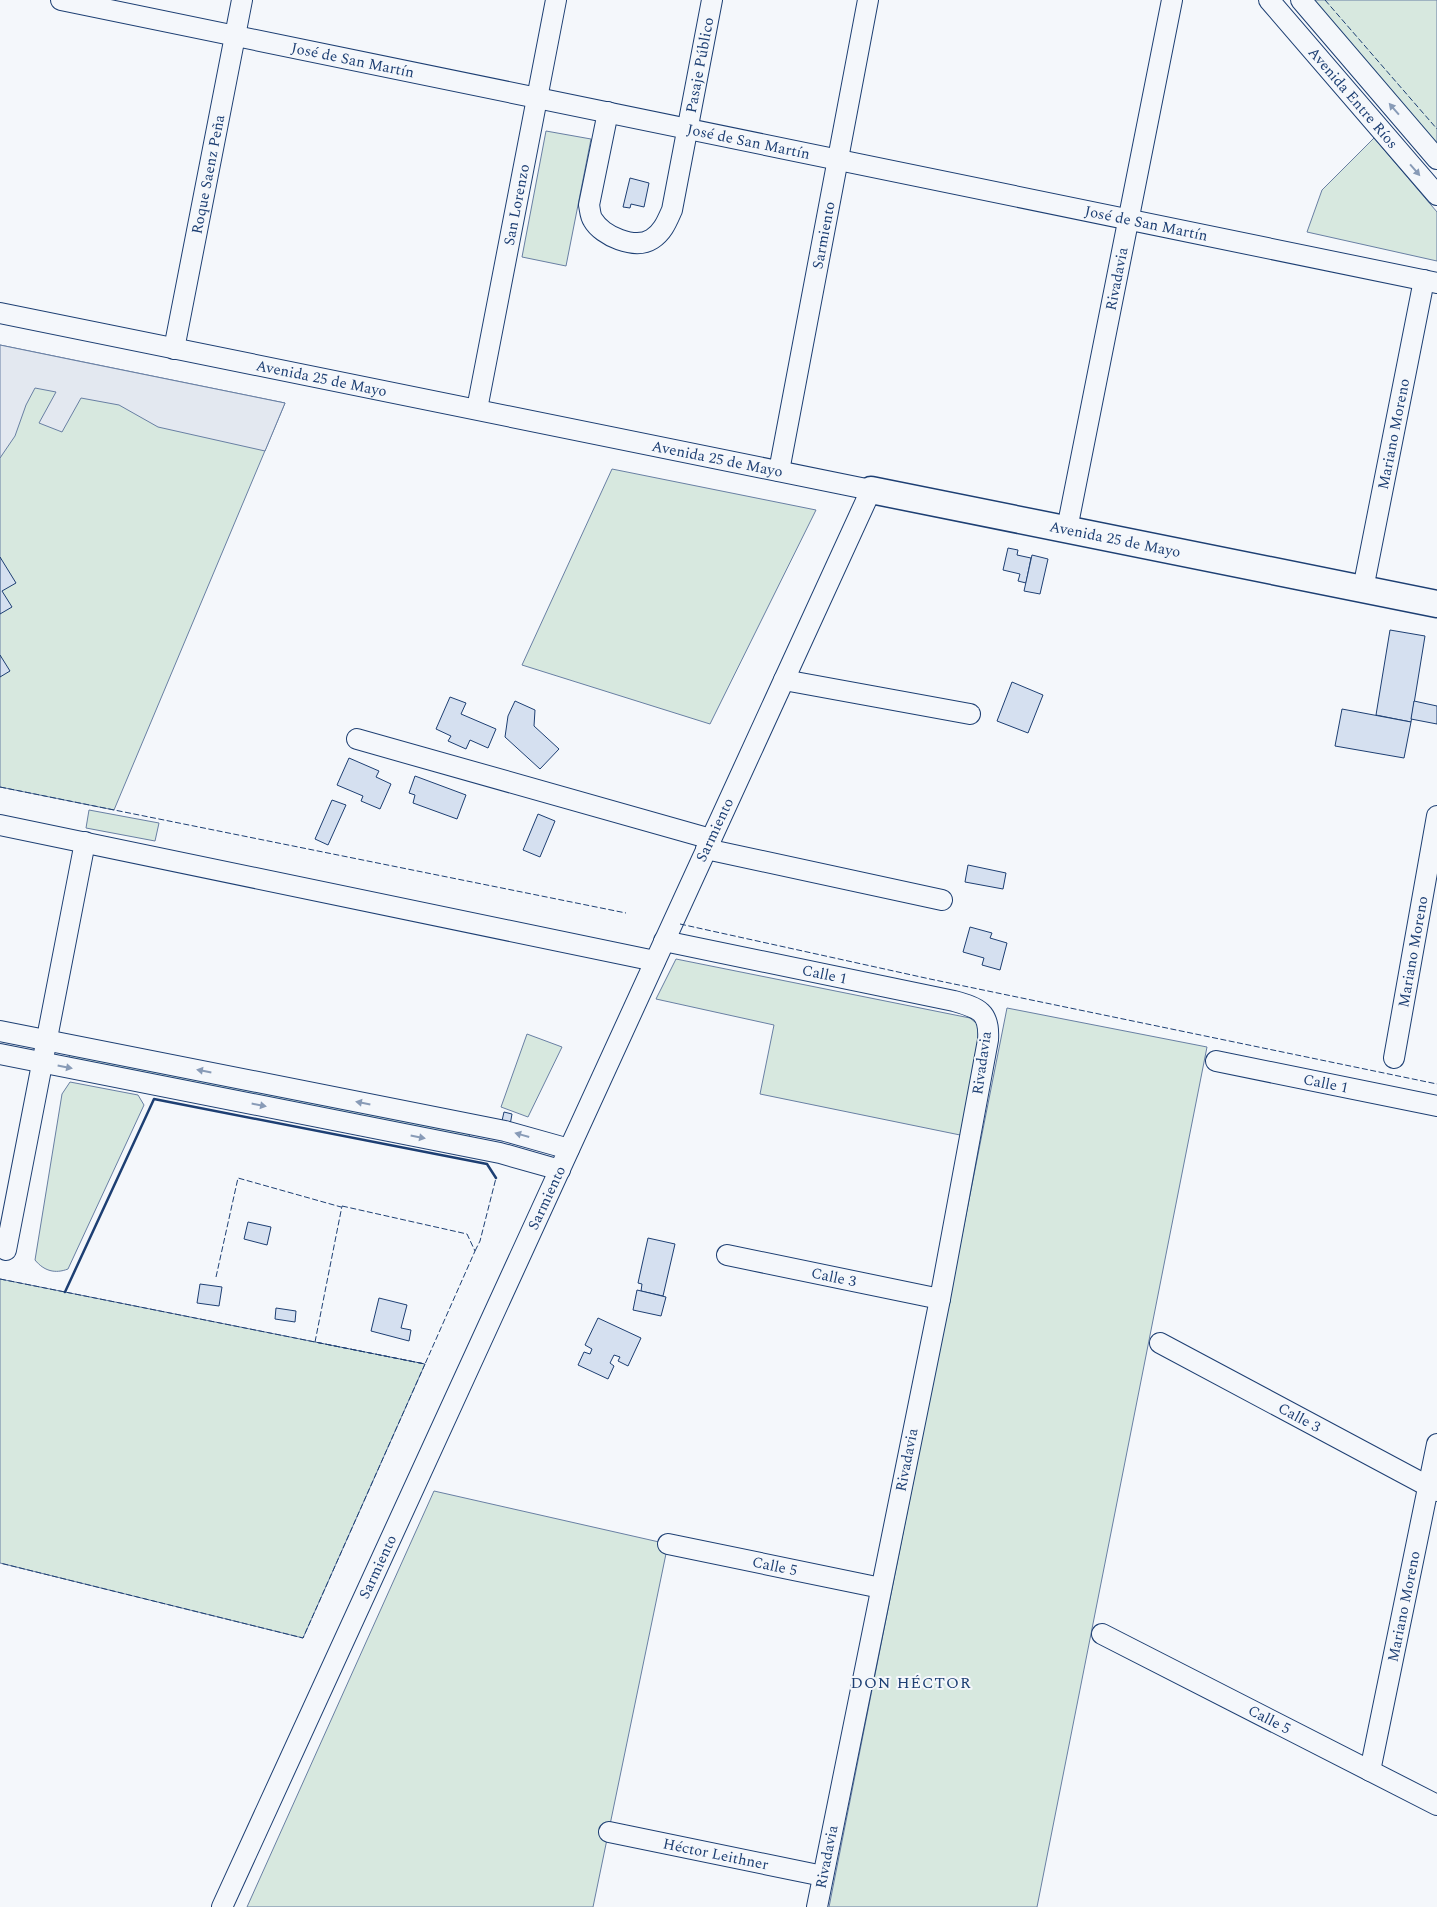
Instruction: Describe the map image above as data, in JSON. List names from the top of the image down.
{
  "streets": {
    "main road": ["Avenida 25 de Mayo"],
    "street": [
      "José de San Martín",
      "Pasaje Público",
      "Avenida Entre Ríos",
      "Roque Saenz Peña",
      "San Lorenzo",
      "Sarmiento",
      "Rivadavia",
      "Mariano Moreno",
      "Calle 1",
      "Calle 3",
      "Calle 5",
      "Héctor Leithner"
    ]
  },
  "crossings": [
    ["José de San Martín", "Pasaje Público"],
    ["José de San Martín", "Roque Saenz Peña"],
    ["José de San Martín", "San Lorenzo"],
    ["José de San Martín", "Sarmiento"],
    ["José de San Martín", "Rivadavia"],
    ["José de San Martín", "Mariano Moreno"],
    ["Roque Saenz Peña", "Avenida 25 de Mayo"],
    ["San Lorenzo", "Avenida 25 de Mayo"],
    ["Sarmiento", "Avenida 25 de Mayo"],
    ["Sarmiento", "Calle 1"],
    ["Rivadavia", "Avenida 25 de Mayo"],
    ["Rivadavia", "Calle 1"],
    ["Rivadavia", "Calle 3"],
    ["Rivadavia", "Calle 5"],
    ["Rivadavia", "Héctor Leithner"],
    ["Avenida 25 de Mayo", "Mariano Moreno"],
    ["Mariano Moreno", "Calle 3"],
    ["Mariano Moreno", "Calle 5"]
  ],
  "districts": ["DON HÉCTOR"]
}
